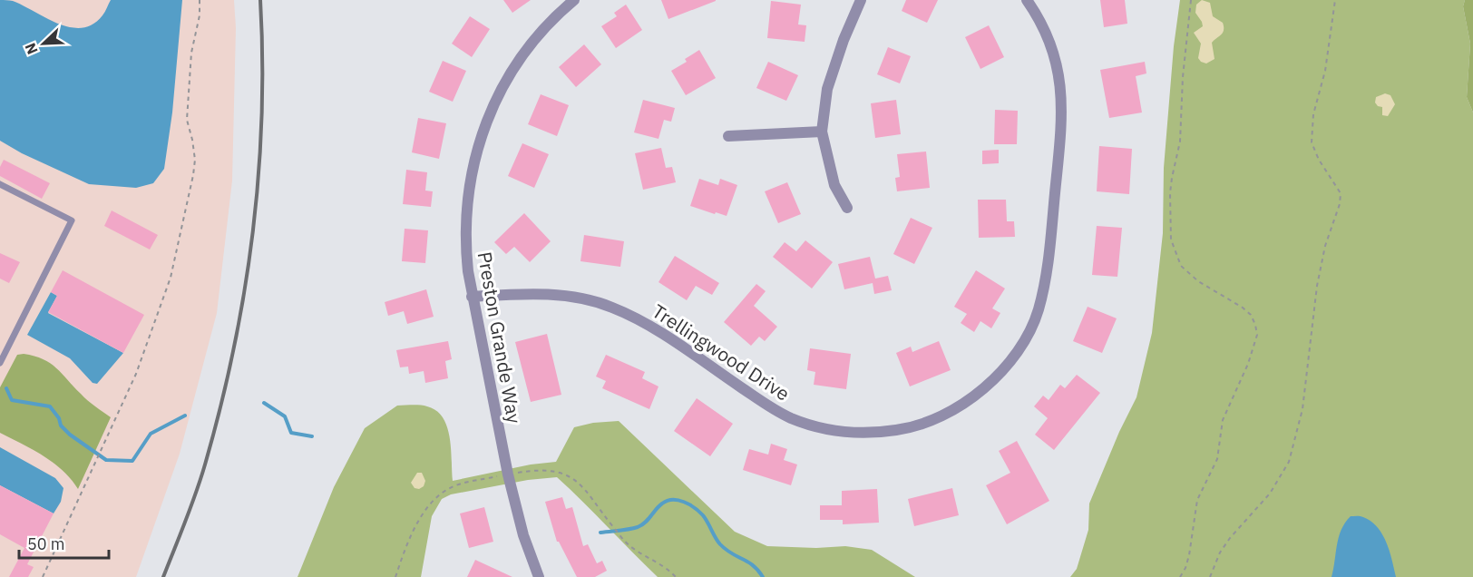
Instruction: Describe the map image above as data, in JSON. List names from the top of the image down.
{
  "streets": {
    "street": ["Preston Grande Way", "Trellingwood Drive"]
  },
  "crossings": [
    ["Preston Grande Way", "Trellingwood Drive"]
  ],
  "scale_bar": "50 m",
  "north": "bottom left"
}
